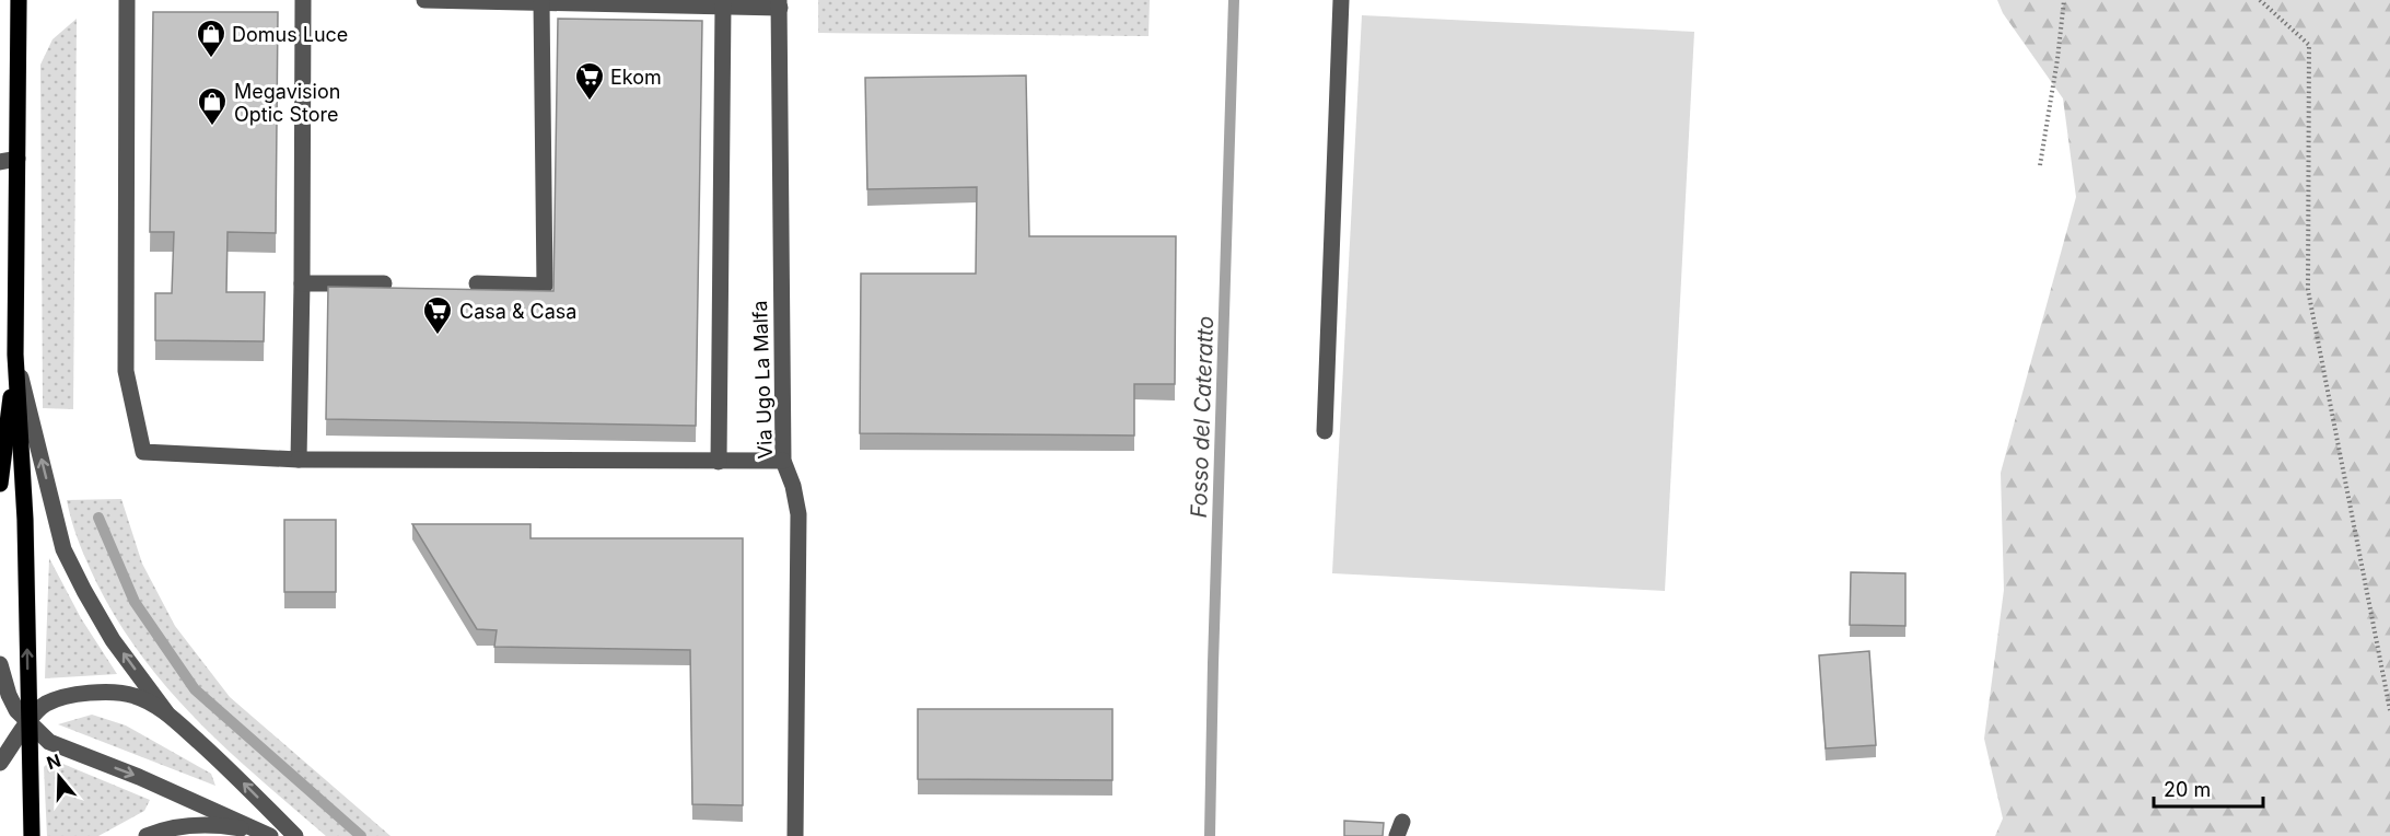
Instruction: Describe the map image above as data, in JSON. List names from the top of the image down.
{
  "streets": {
    "street": ["Via Ugo La Malfa"]
  },
  "water": ["Fosso del Cateratto"],
  "places": {
    "shop": ["Domus Luce", "Megavision Optic Store"],
    "supermarket": ["Ekom", "Casa & Casa"]
  },
  "scale_bar": "20 m",
  "north": "top"
}
